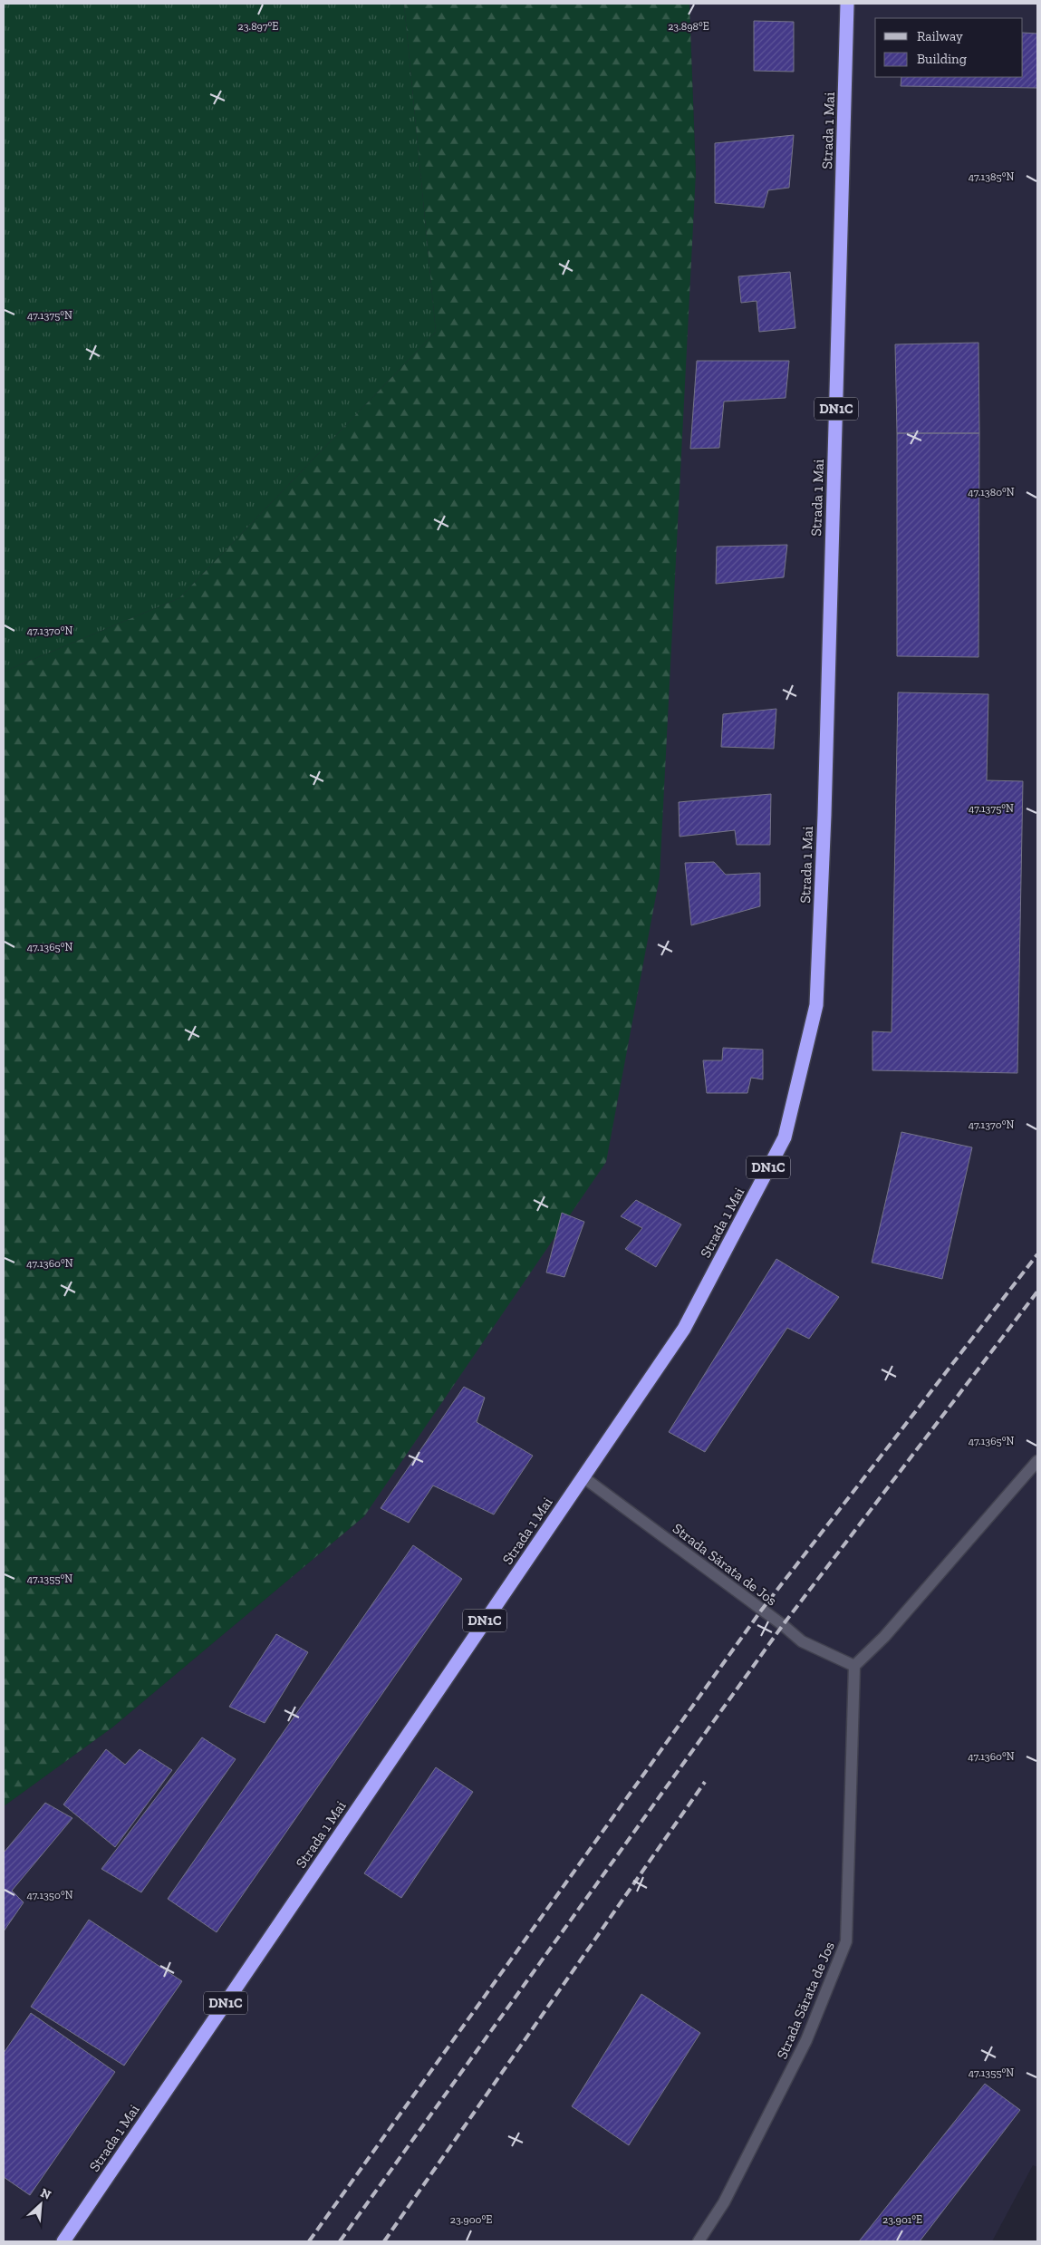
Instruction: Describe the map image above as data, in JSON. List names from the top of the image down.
{
  "streets": {
    "highway": ["Strada 1 Mai", "DN1C"],
    "lane": ["Strada Sărata de Jos"]
  },
  "crossings": [
    ["Strada 1 Mai", "Strada Sărata de Jos"]
  ],
  "legend": ["Railway", "Building"],
  "north": "top right",
  "coordinates": [
    "23.897°E",
    "23.898°E",
    "47.1385°N",
    "47.1375°N",
    "47.1380°N",
    "47.1370°N",
    "47.1365°N",
    "47.1360°N",
    "47.1355°N",
    "47.1350°N",
    "23.900°E",
    "23.901°E"
  ]
}
